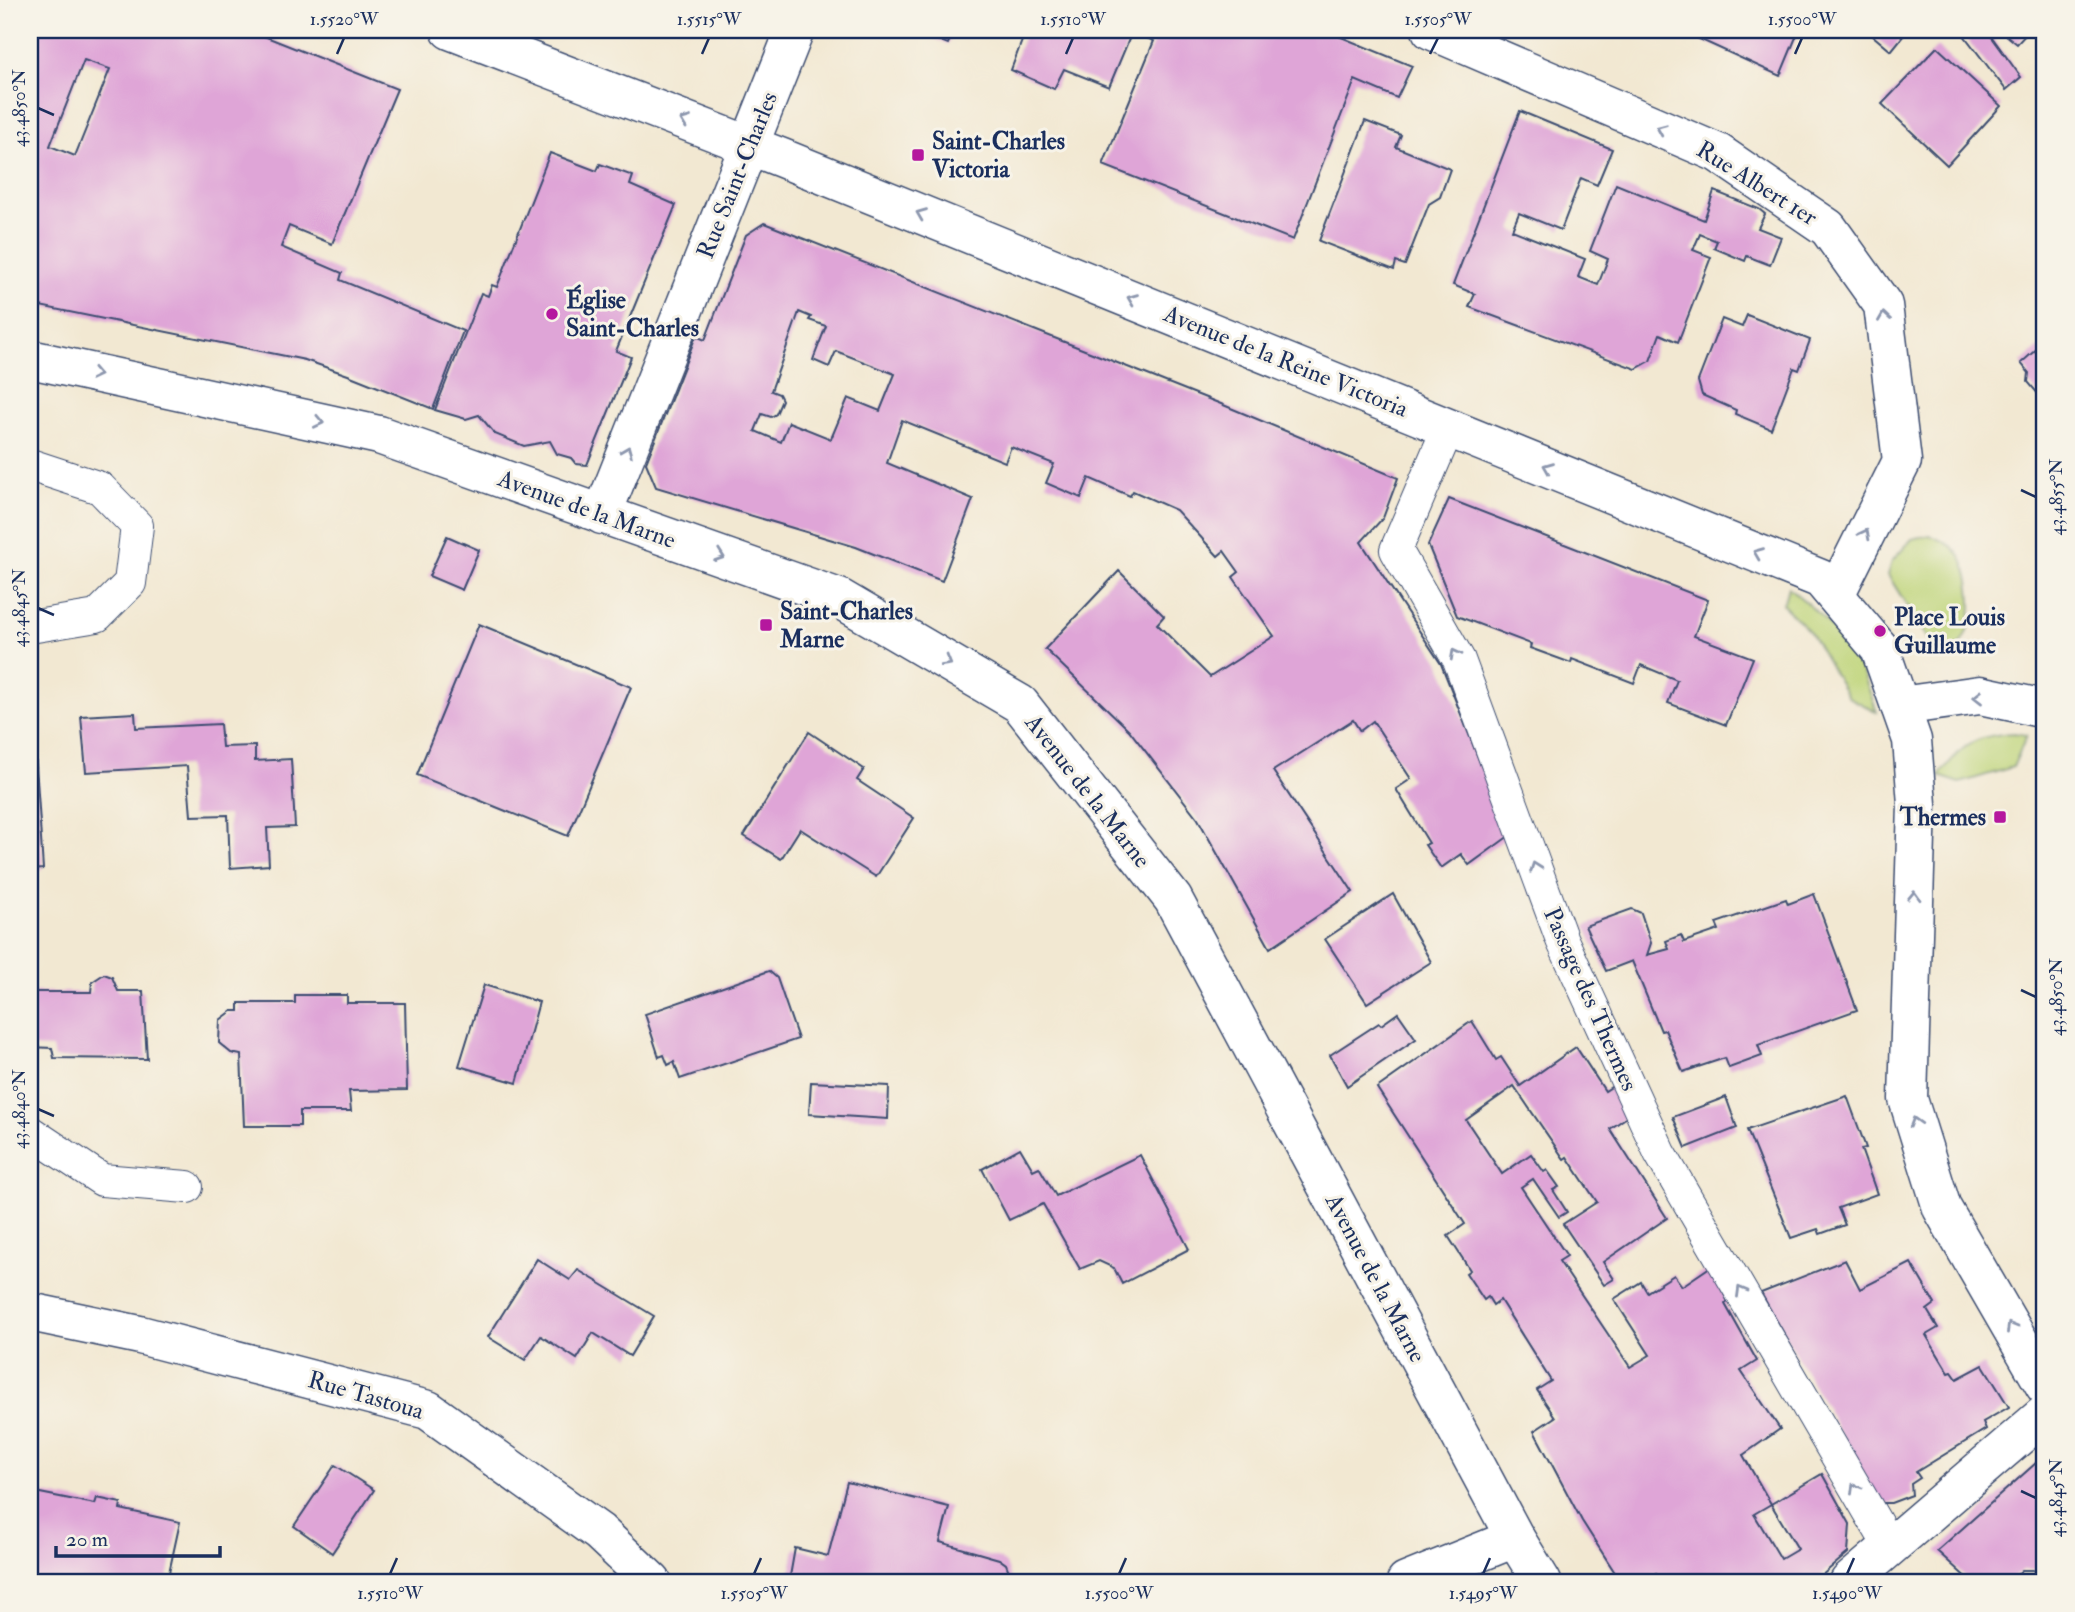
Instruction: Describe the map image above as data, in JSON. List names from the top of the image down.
{
  "streets": {
    "main road": [
      "Rue Saint-Charles",
      "Rue Albert 1er",
      "Avenue de la Reine Victoria",
      "Avenue de la Marne",
      "Rue Tastoua"
    ],
    "lane": ["Passage des Thermes"]
  },
  "crossings": [
    ["Rue Saint-Charles", "Avenue de la Reine Victoria"],
    ["Rue Saint-Charles", "Avenue de la Marne"],
    ["Rue Albert 1er", "Avenue de la Reine Victoria"],
    ["Avenue de la Reine Victoria", "Passage des Thermes"]
  ],
  "one_way": [
    "Rue Saint-Charles",
    "Rue Albert 1er",
    "Avenue de la Reine Victoria",
    "Avenue de la Marne",
    "Passage des Thermes"
  ],
  "places": {
    "transit": ["Saint-Charles Victoria", "Saint-Charles Marne", "Thermes"],
    "other": ["Église Saint-Charles", "Place Louis Guillaume"]
  },
  "scale_bar": "20 m",
  "coordinates": [
    "1.5520°W",
    "1.5515°W",
    "1.5510°W",
    "1.5505°W",
    "1.5500°W",
    "43.4850°N",
    "43.4855°N",
    "43.4845°N",
    "43.4840°N",
    "1.5495°W",
    "1.5490°W"
  ]
}
